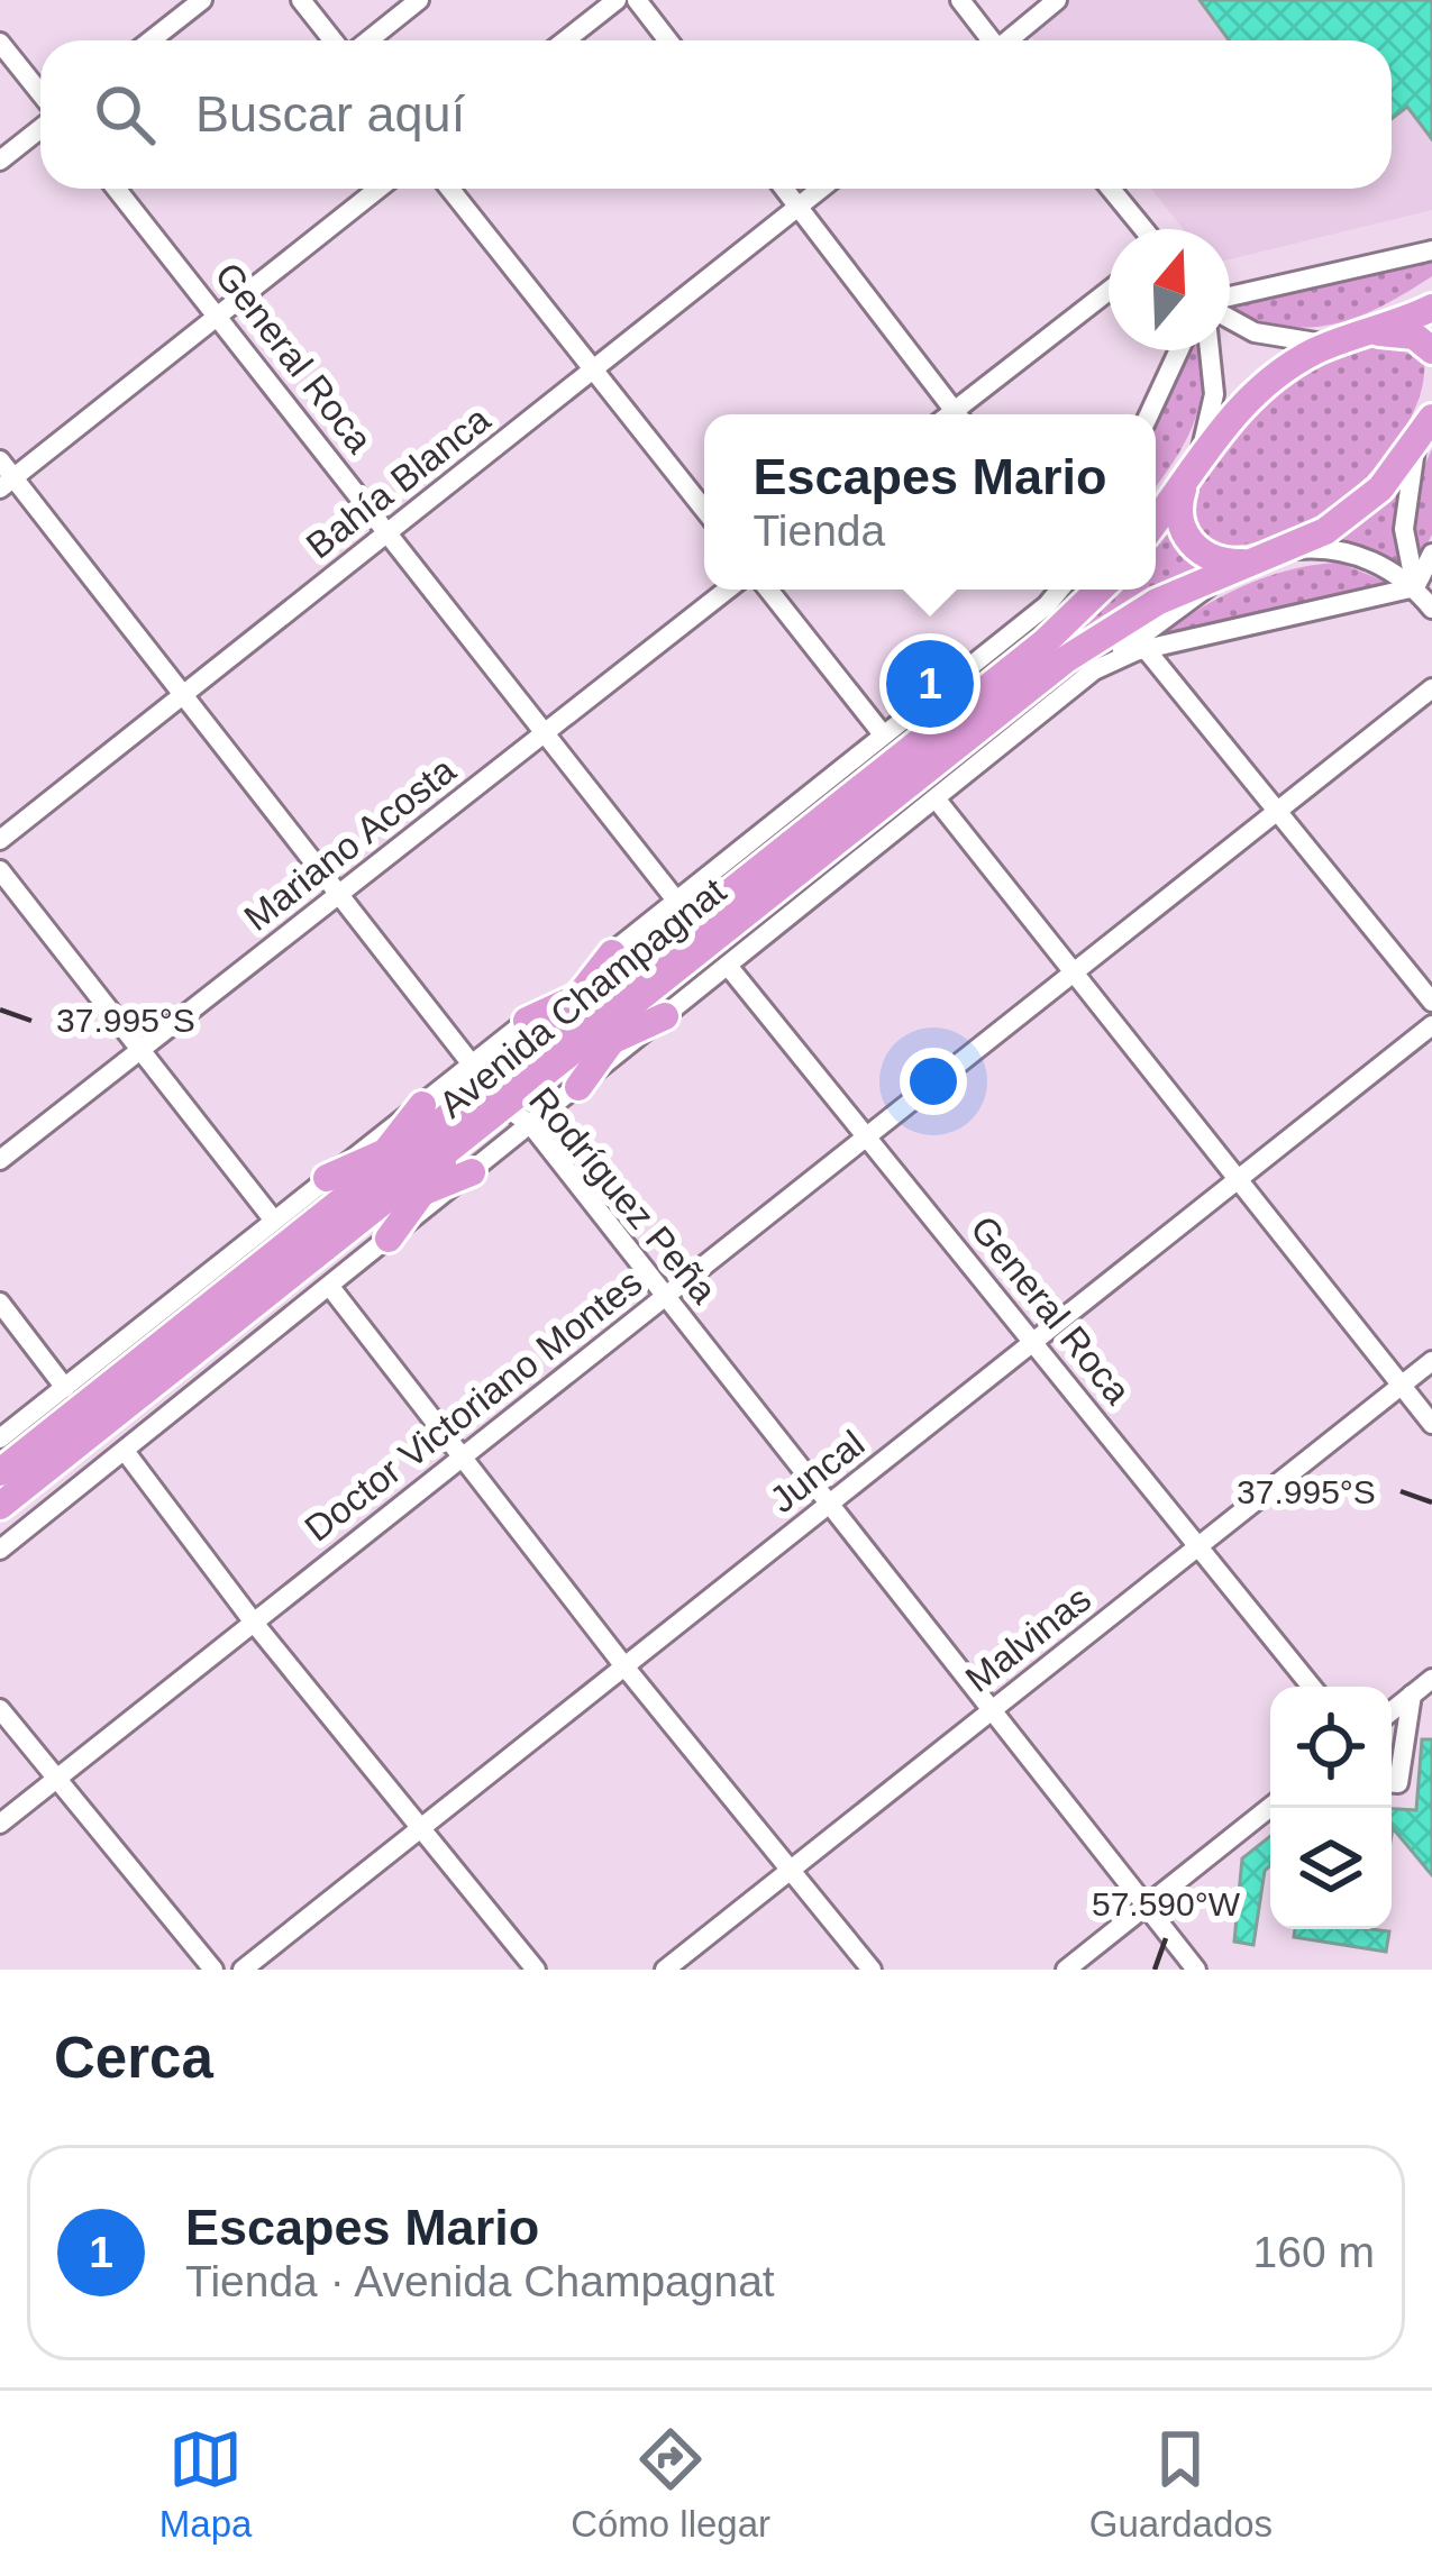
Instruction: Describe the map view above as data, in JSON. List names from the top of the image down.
{
  "streets": {
    "highway": ["Avenida Champagnat"],
    "street": [
      "General Roca",
      "Bahía Blanca",
      "Mariano Acosta",
      "Rodríguez Peña",
      "Doctor Victoriano Montes",
      "Juncal",
      "Malvinas"
    ]
  },
  "crossings": [
    ["General Roca", "Bahía Blanca"],
    ["General Roca", "Mariano Acosta"],
    ["General Roca", "Avenida Champagnat"],
    ["General Roca", "Doctor Victoriano Montes"],
    ["General Roca", "Juncal"],
    ["General Roca", "Malvinas"],
    ["Bahía Blanca", "Rodríguez Peña"],
    ["Mariano Acosta", "Rodríguez Peña"],
    ["Avenida Champagnat", "Rodríguez Peña"],
    ["Rodríguez Peña", "Doctor Victoriano Montes"],
    ["Rodríguez Peña", "Juncal"],
    ["Rodríguez Peña", "Malvinas"]
  ],
  "north": "top",
  "page": {
    "search": "Buscar aquí",
    "popup": ["Escapes Mario", "Tienda"],
    "pins": "1",
    "heading": "Cerca",
    "list": [
      {
        "mark": "1",
        "name": "Escapes Mario",
        "note": "Tienda · Avenida Champagnat",
        "value": "160 m"
      }
    ],
    "nav": ["Mapa", "Cómo llegar", "Guardados"]
  },
  "coordinates": ["37.995°S", "57.590°W"]
}
